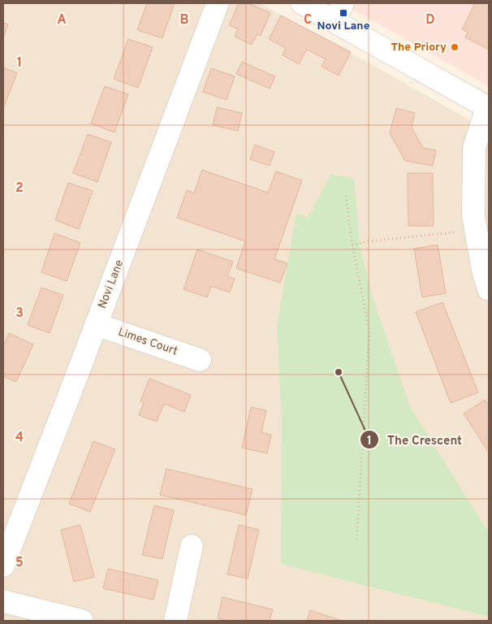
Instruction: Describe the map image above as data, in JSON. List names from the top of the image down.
{
  "streets": {
    "street": ["Novi Lane", "Limes Court"]
  },
  "crossings": [
    ["Novi Lane", "Limes Court"]
  ],
  "places": {
    "transit": ["Novi Lane"],
    "other": ["The Priory", "The Crescent"]
  },
  "grid": {
    "columns": [
      "A",
      "B",
      "C",
      "D"
    ],
    "rows": [
      "1",
      "2",
      "3",
      "4",
      "5"
    ]
  }
}
